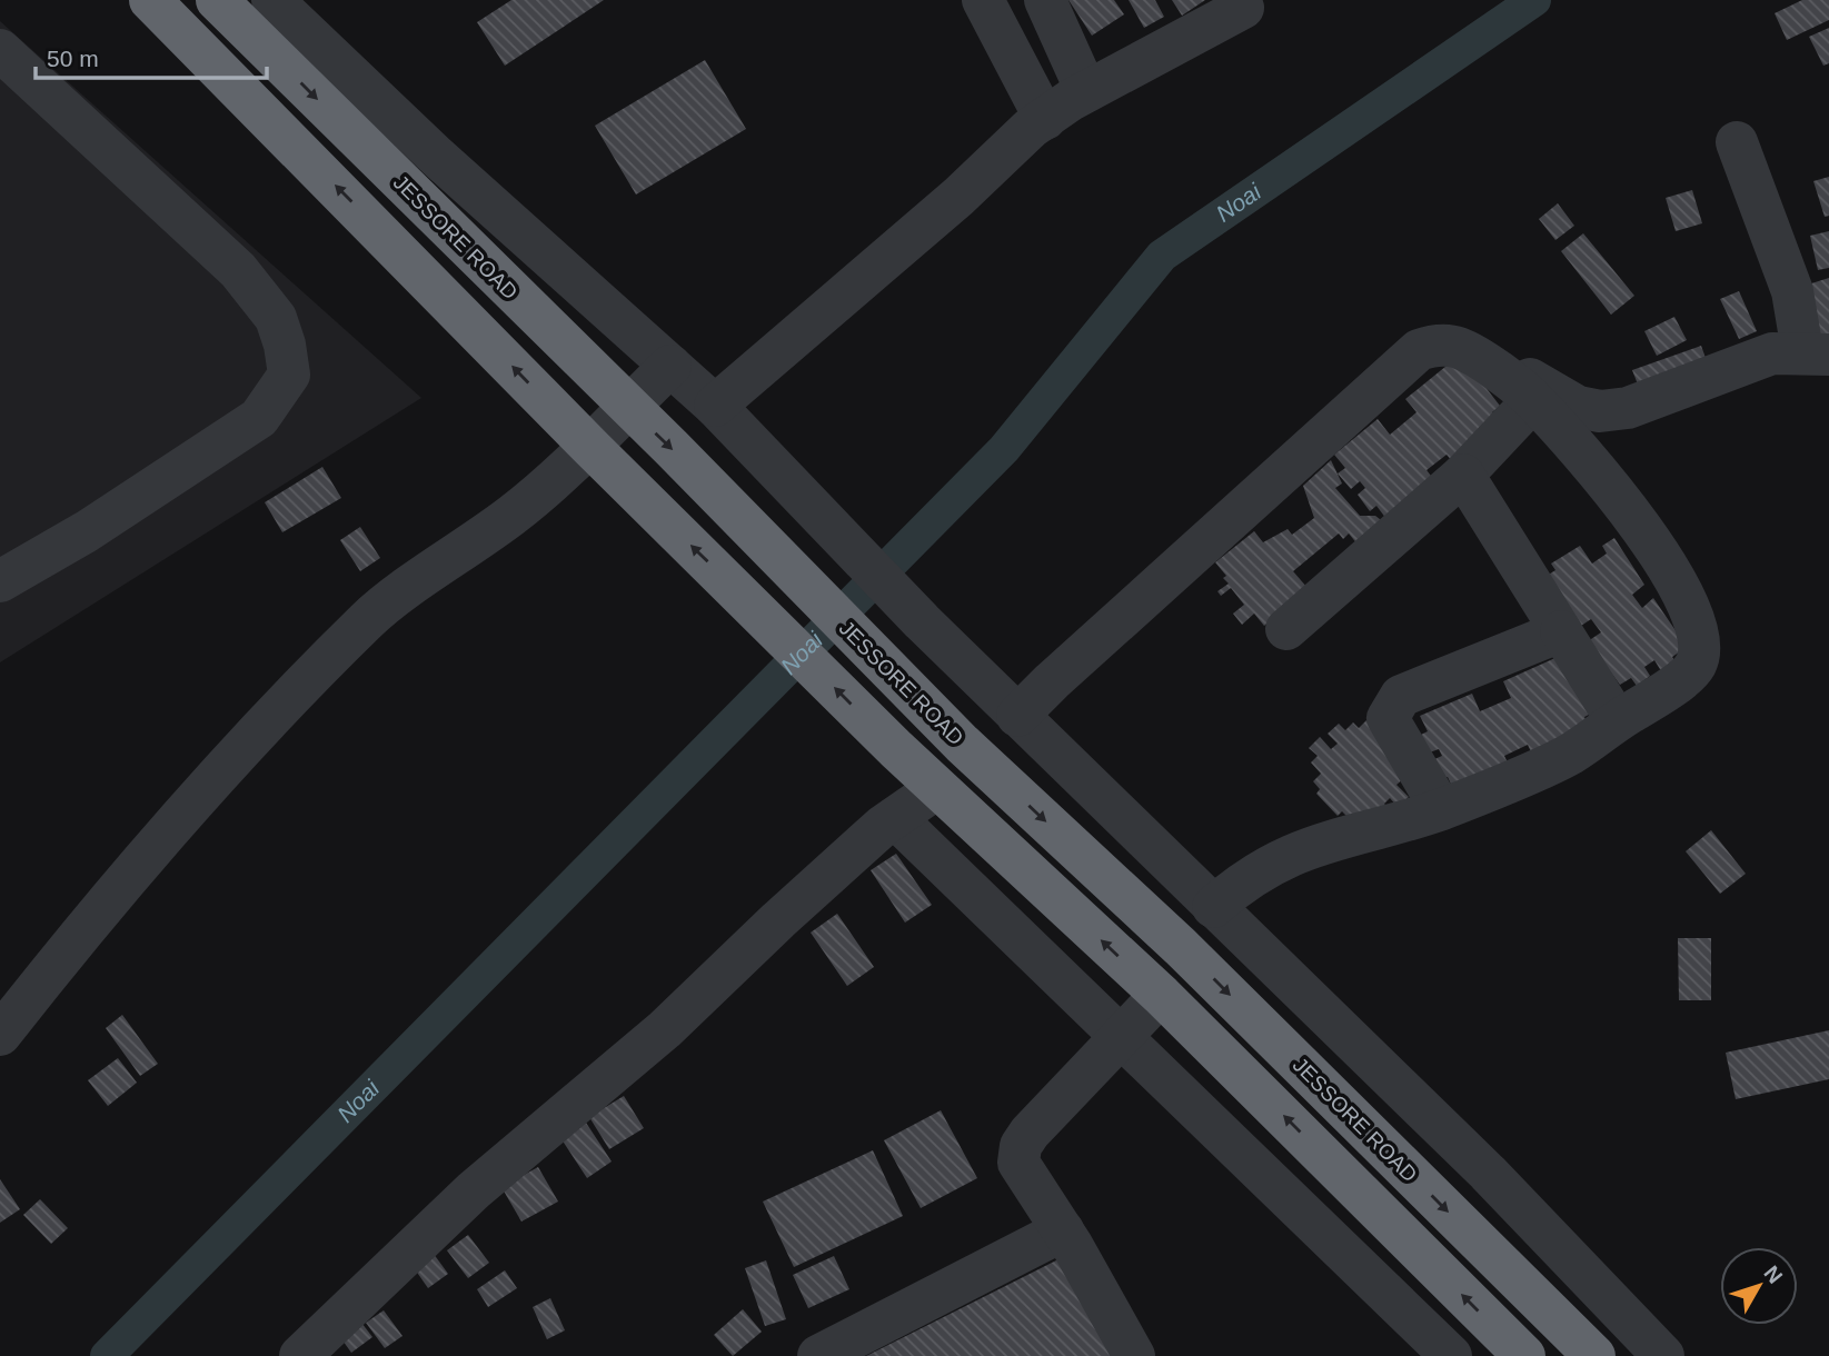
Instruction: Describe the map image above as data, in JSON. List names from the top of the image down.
{
  "streets": {
    "highway": ["JESSORE ROAD"]
  },
  "water": ["Noai"],
  "scale_bar": "50 m",
  "north": "top right"
}
